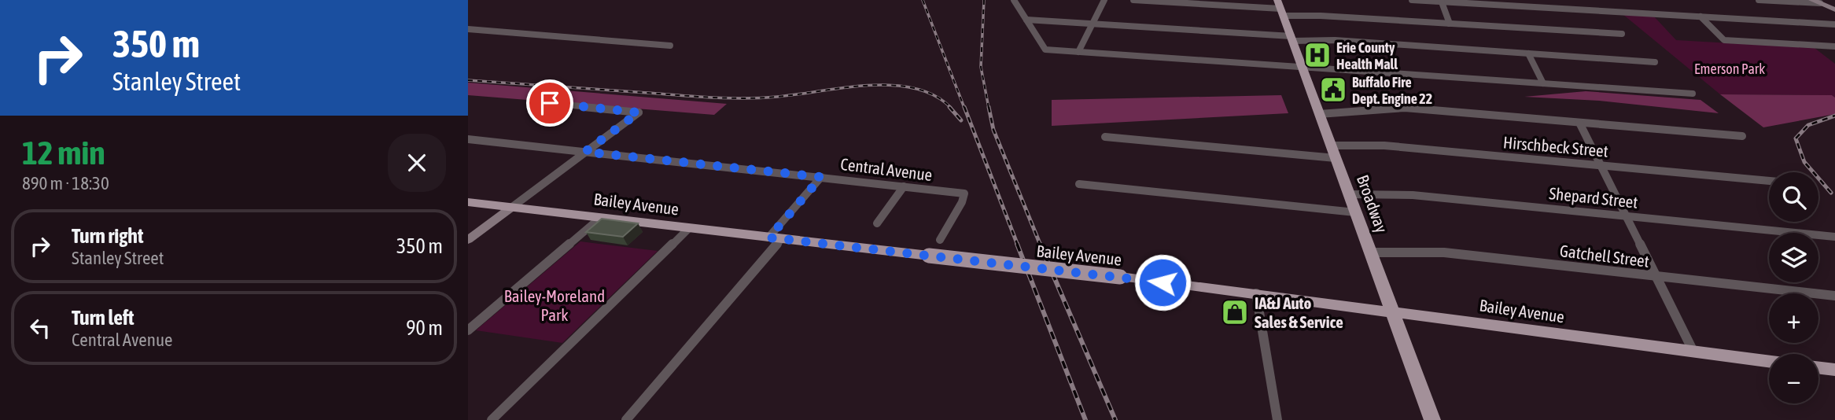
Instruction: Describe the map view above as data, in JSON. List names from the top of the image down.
{
  "streets": {
    "main road": ["Bailey Avenue", "Broadway"],
    "street": [
      "Hirschbeck Street",
      "Central Avenue",
      "Shepard Street",
      "Gatchell Street"
    ]
  },
  "crossings": [
    ["Hirschbeck Street", "Broadway"],
    ["Shepard Street", "Broadway"],
    ["Bailey Avenue", "Broadway"],
    ["Broadway", "Gatchell Street"]
  ],
  "parks": ["Emerson Park", "Bailey-Moreland Park"],
  "places": {
    "hospital": ["Erie County Health Mall"],
    "public building": ["Buffalo Fire Dept. Engine 22"],
    "shop": ["IA&J Auto Sales & Service"]
  },
  "page": {
    "turn": ["350 m", "Stanley Street"],
    "heading": ["12 min", "890 m · 18:30"],
    "map_buttons": ["+", "−"],
    "list": [
      {
        "name": "Turn right",
        "note": "Stanley Street",
        "value": "350 m"
      },
      {
        "name": "Turn left",
        "note": "Central Avenue",
        "value": "90 m"
      }
    ]
  }
}
